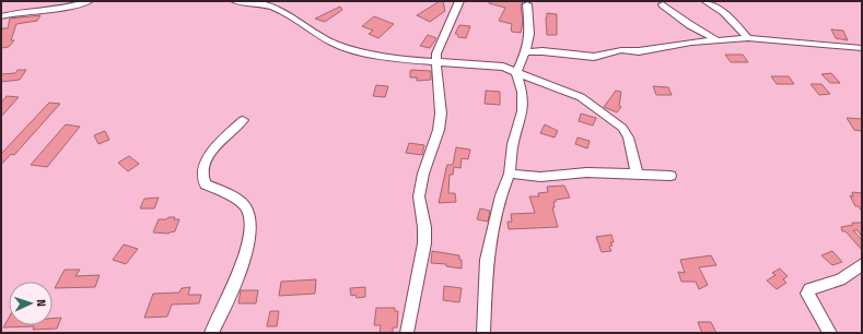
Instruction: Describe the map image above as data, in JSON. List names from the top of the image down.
{
  "north": "right"
}
